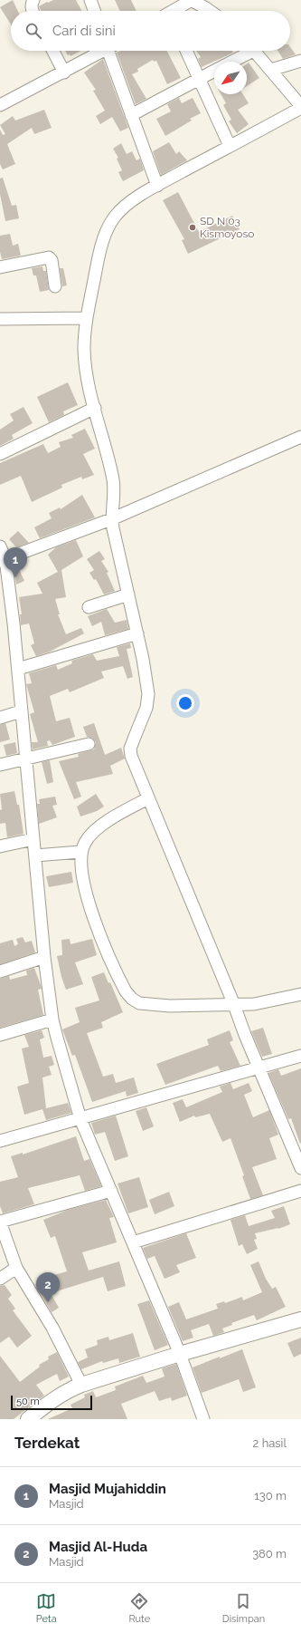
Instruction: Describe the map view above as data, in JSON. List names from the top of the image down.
{
  "places": ["SD N 03 Kismoyoso"],
  "scale_bar": "50 m",
  "north": "bottom left",
  "page": {
    "search": "Cari di sini",
    "pins": ["1", "2"],
    "scale": "50 m",
    "heading": ["Terdekat", "2 hasil"],
    "list": [
      {
        "mark": "1",
        "name": "Masjid Mujahiddin",
        "note": "Masjid",
        "value": "130 m"
      },
      {
        "mark": "2",
        "name": "Masjid Al-Huda",
        "note": "Masjid",
        "value": "380 m"
      }
    ],
    "nav": ["Peta", "Rute", "Disimpan"]
  }
}
